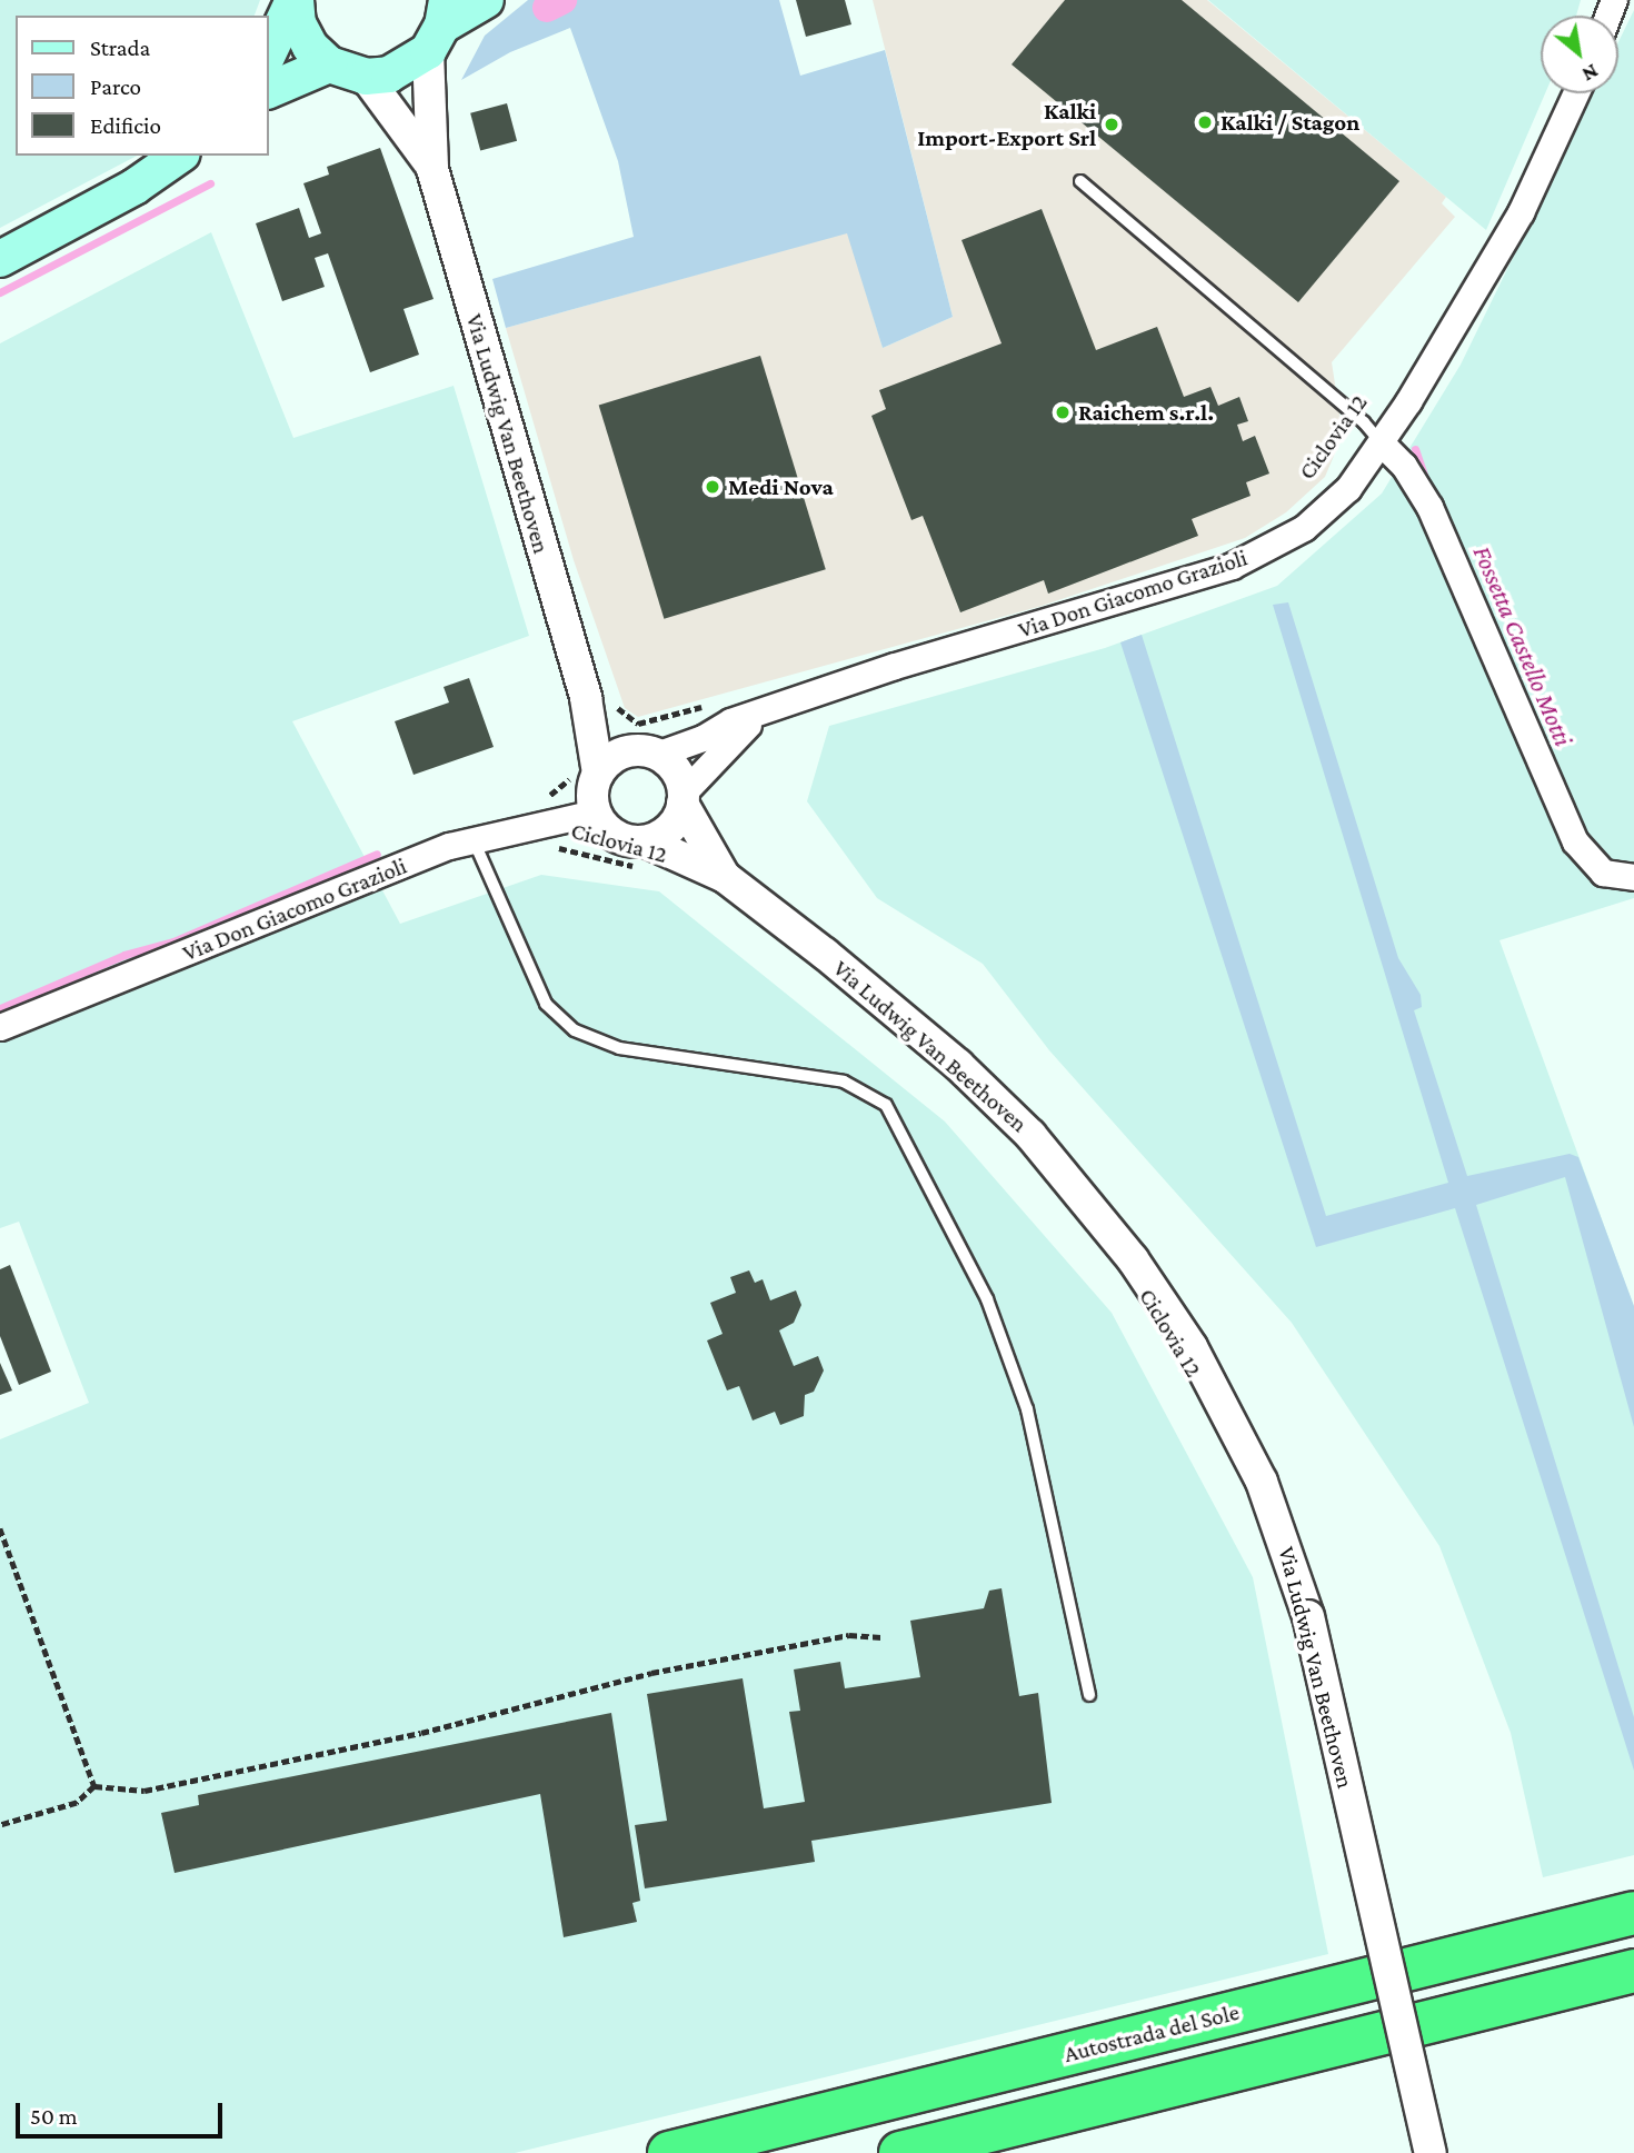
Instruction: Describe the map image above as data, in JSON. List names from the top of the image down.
{
  "streets": {
    "highway": ["Autostrada del Sole"],
    "street": ["Via Ludwig Van Beethoven", "Via Don Giacomo Grazioli"],
    "path": ["Ciclovia 12"]
  },
  "crossings": [
    ["Via Ludwig Van Beethoven", "Ciclovia 12"],
    ["Via Ludwig Van Beethoven", "Via Don Giacomo Grazioli"],
    ["Ciclovia 12", "Via Don Giacomo Grazioli"]
  ],
  "water": ["Fossetta Castello Motti"],
  "places": [
    "Kalki / Stagon",
    "Kalki Import-Export Srl",
    "Raichem s.r.l.",
    "Medi Nova"
  ],
  "legend": ["Strada", "Parco", "Edificio"],
  "scale_bar": "50 m",
  "north": "bottom right"
}
